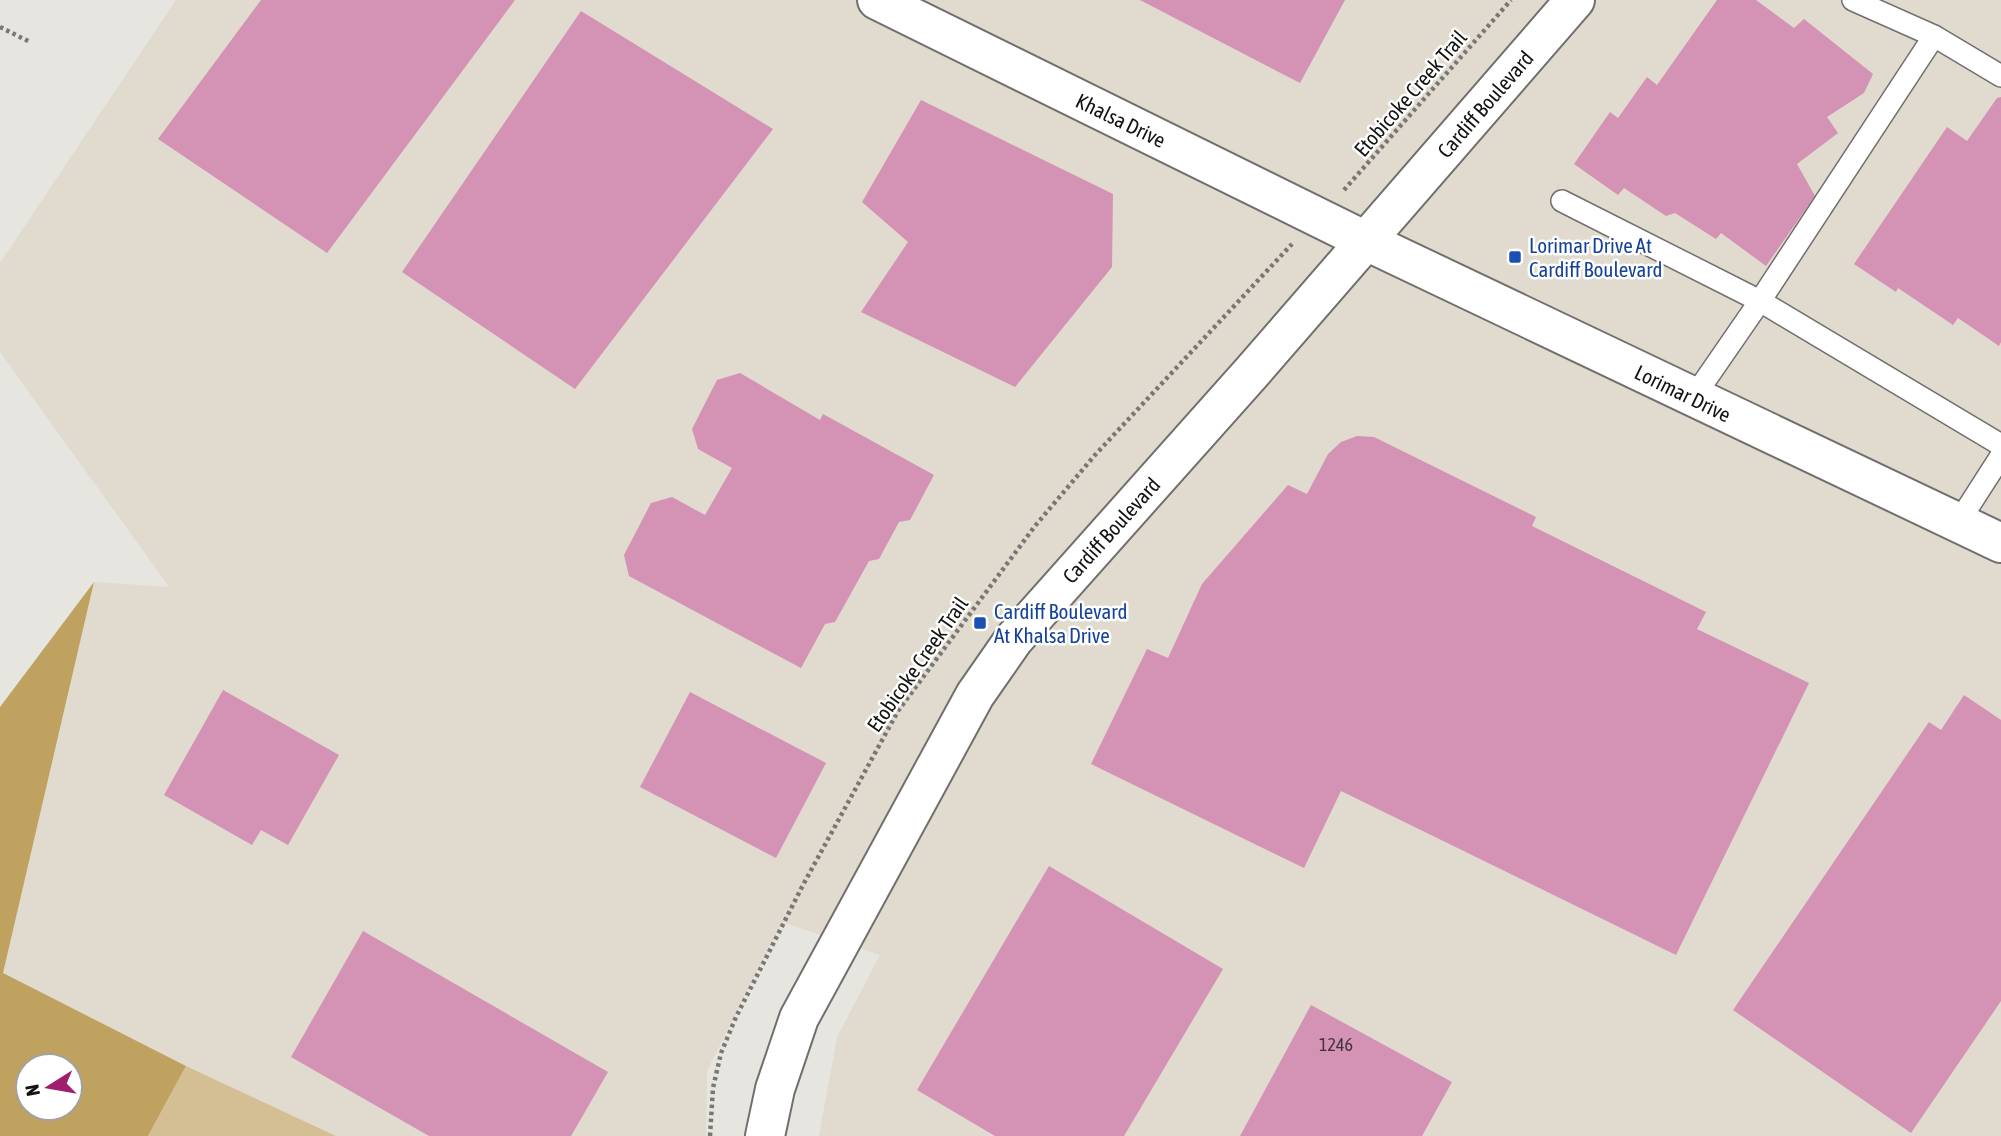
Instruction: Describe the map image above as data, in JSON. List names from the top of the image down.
{
  "streets": {
    "street": ["Cardiff Boulevard", "Khalsa Drive", "Lorimar Drive"],
    "path": ["Etobicoke Creek Trail"]
  },
  "crossings": [
    ["Cardiff Boulevard", "Khalsa Drive"],
    ["Cardiff Boulevard", "Lorimar Drive"],
    ["Khalsa Drive", "Lorimar Drive"]
  ],
  "places": {
    "transit": ["Lorimar Drive At Cardiff Boulevard", "Cardiff Boulevard At Khalsa Drive"]
  },
  "house_numbers": ["1246"],
  "north": "left"
}
